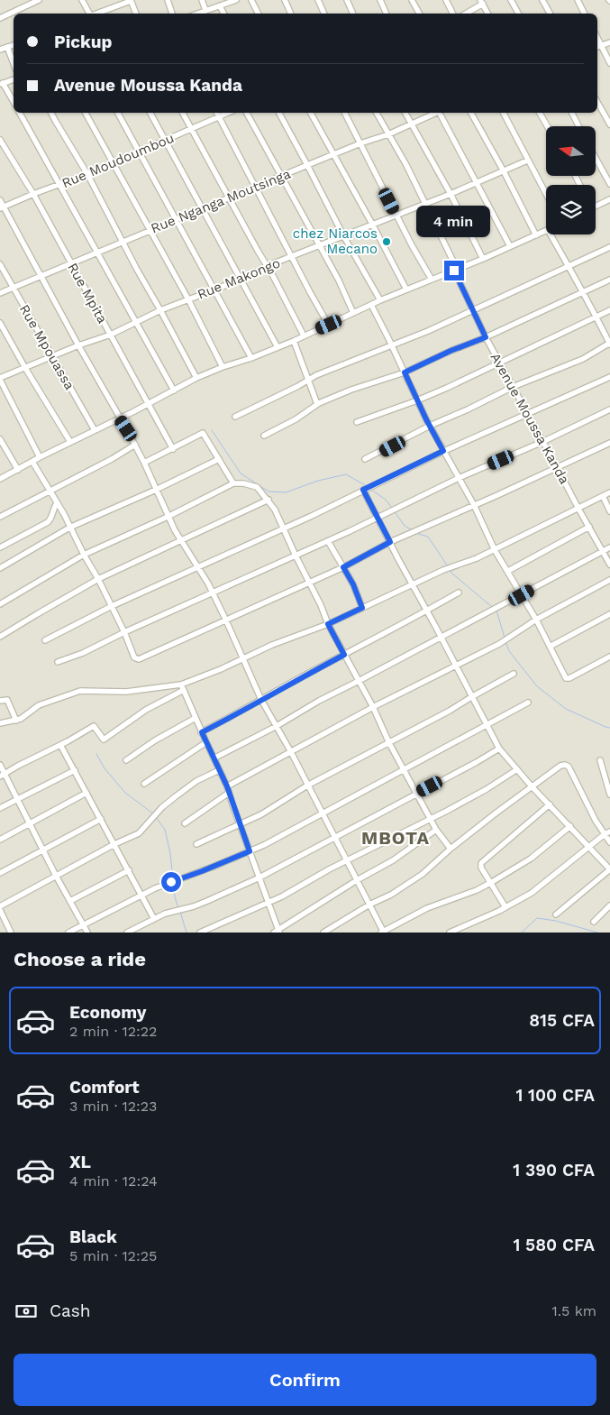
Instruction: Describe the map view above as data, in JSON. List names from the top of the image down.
{
  "streets": {
    "street": [
      "Rue Moudoumbou",
      "Rue Nganga Moutsinga",
      "Rue Makongo",
      "Rue Mpita",
      "Rue Mpouassa",
      "Avenue Moussa Kanda"
    ]
  },
  "crossings": [
    ["Rue Moudoumbou", "Rue Mpita"],
    ["Rue Nganga Moutsinga", "Rue Mpita"],
    ["Rue Nganga Moutsinga", "Rue Mpouassa"],
    ["Rue Nganga Moutsinga", "Avenue Moussa Kanda"],
    ["Rue Makongo", "Rue Mpita"],
    ["Rue Makongo", "Rue Mpouassa"],
    ["Rue Makongo", "Avenue Moussa Kanda"]
  ],
  "districts": ["MBOTA"],
  "places": ["chez Niarcos Mecano"],
  "north": "left",
  "page": {
    "banner": ["Pickup", "Avenue Moussa Kanda"],
    "bubble": "4 min",
    "heading": "Choose a ride",
    "list": [
      {
        "name": "Economy",
        "note": "2 min · 12:22",
        "value": "815 CFA"
      },
      {
        "name": "Comfort",
        "note": "3 min · 12:23",
        "value": "1 100 CFA"
      },
      {
        "name": "XL",
        "note": "4 min · 12:24",
        "value": "1 390 CFA"
      },
      {
        "name": "Black",
        "note": "5 min · 12:25",
        "value": "1 580 CFA"
      }
    ],
    "pay": ["Cash", "1.5 km"],
    "buttons": "Confirm"
  }
}
